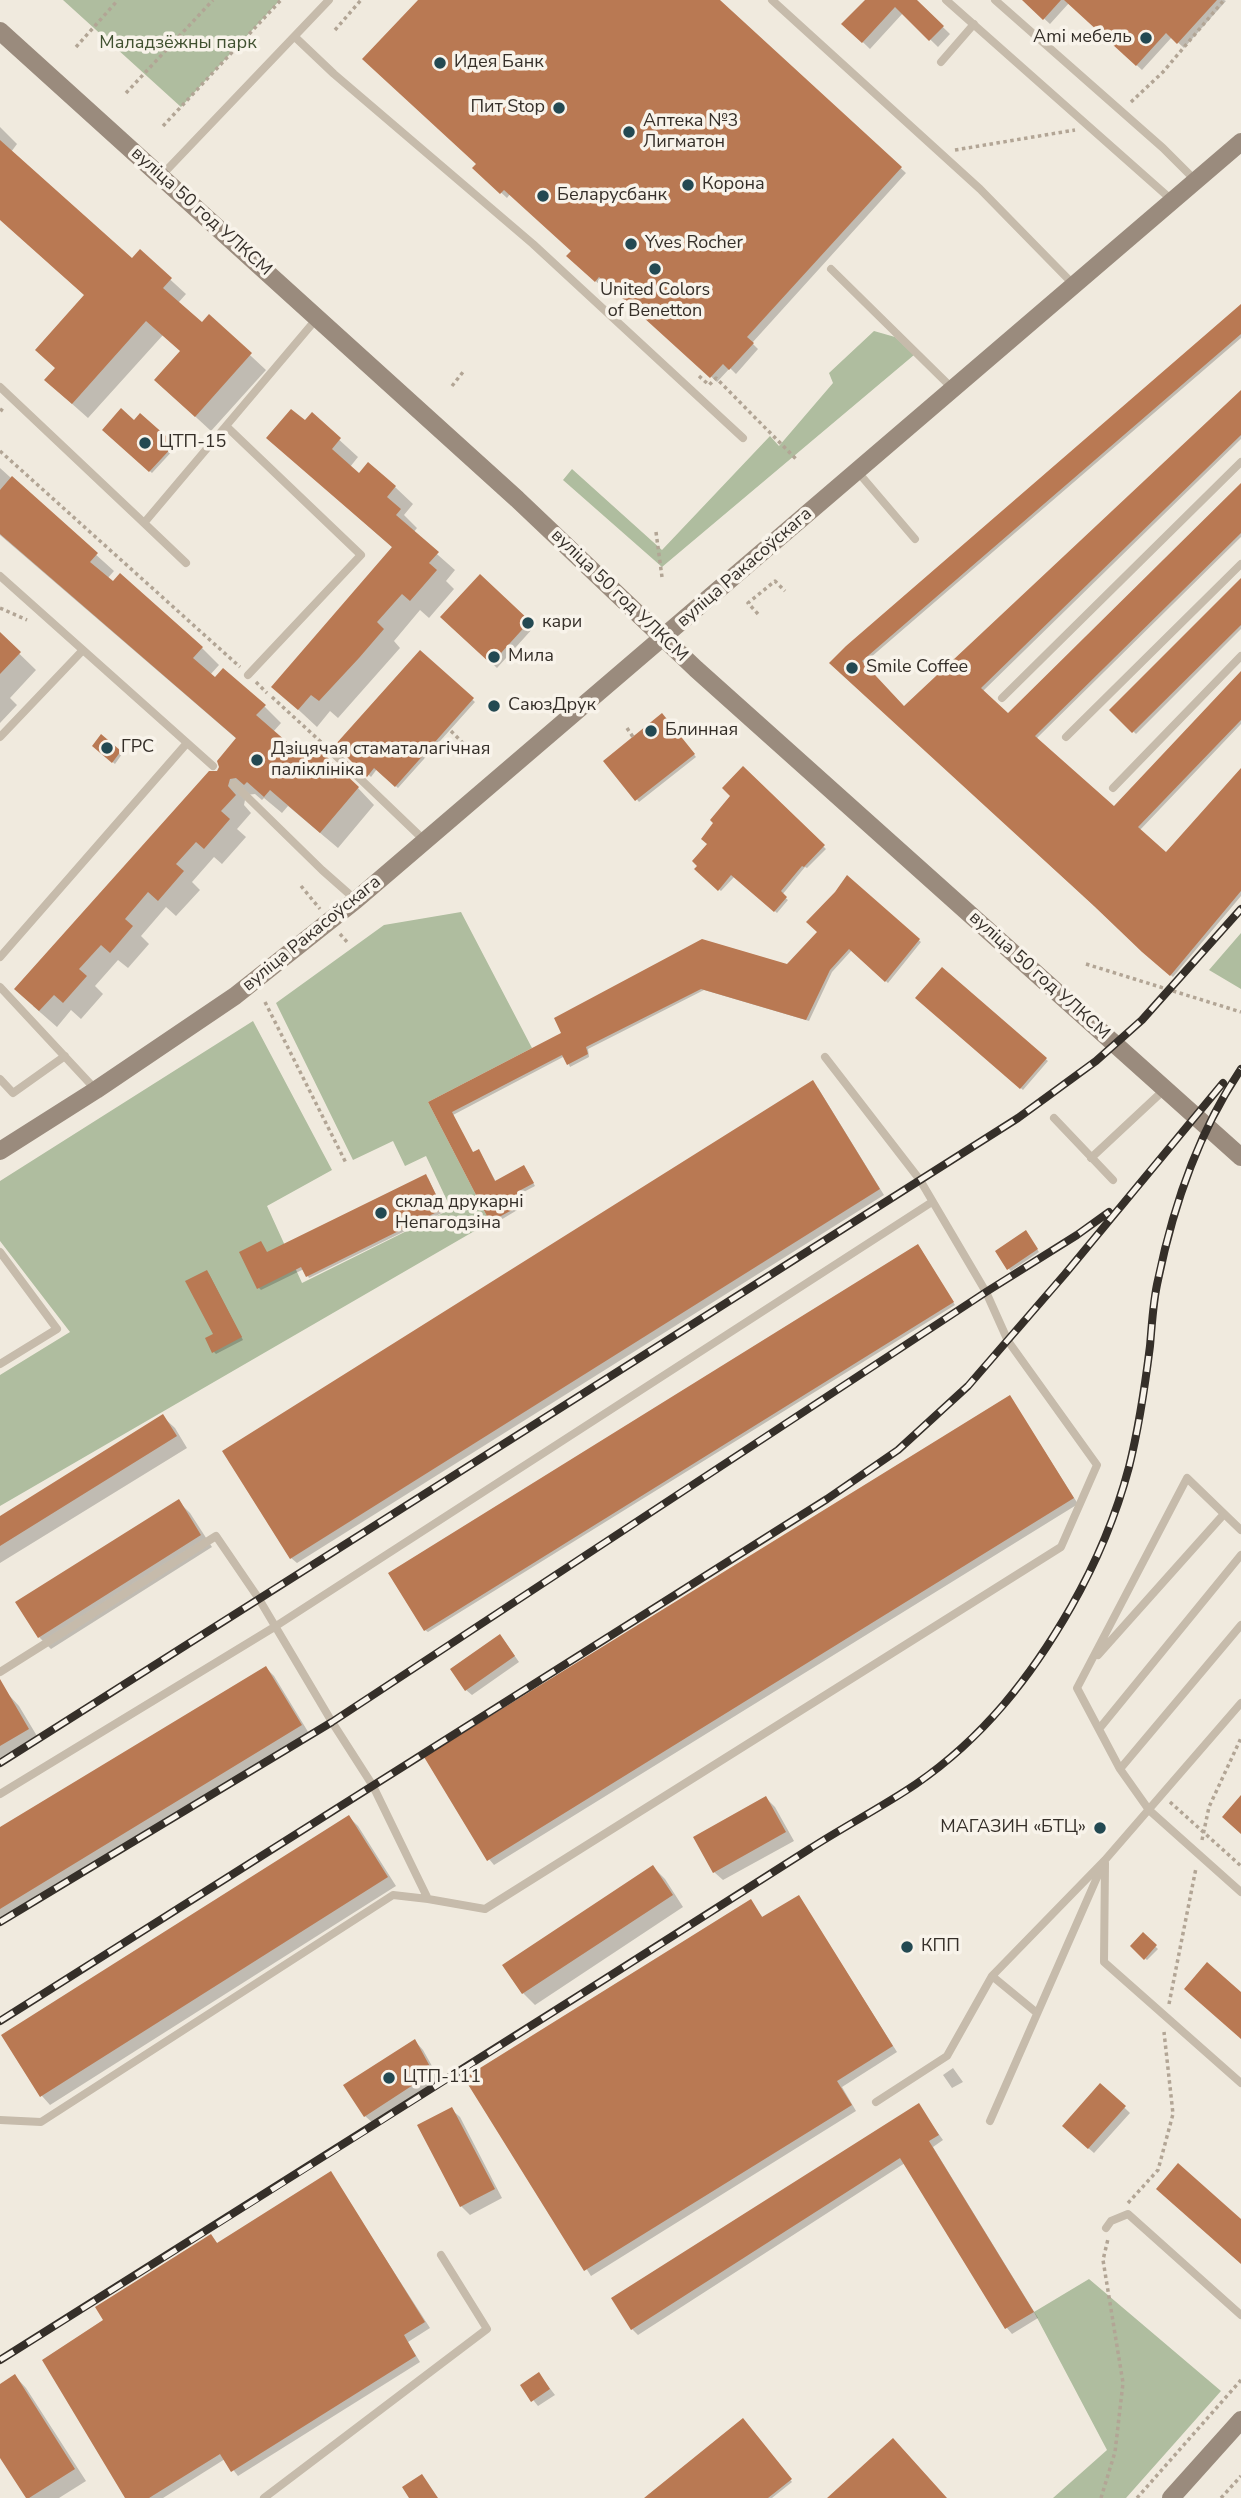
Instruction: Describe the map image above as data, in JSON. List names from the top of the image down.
{
  "streets": {
    "main road": ["вуліца 50 год УЛКСМ", "вуліца Ракасоўскага"]
  },
  "crossings": [
    ["вуліца 50 год УЛКСМ", "вуліца Ракасоўскага"]
  ],
  "parks": ["Маладзёжны парк"],
  "places": [
    "Ami мебель",
    "Идея Банк",
    "Пит Stop",
    "Аптека №3 Лигматон",
    "Корона",
    "Беларусбанк",
    "Yves Rocher",
    "United Colors of Benetton",
    "ЦТП-15",
    "кари",
    "Мила",
    "Smile Coffee",
    "СаюзДрук",
    "Блинная",
    "ГРС",
    "Дзіцячая стаматалагічная паліклініка",
    "склад друкарні Непагодзіна",
    "МАГАЗИН «БТЦ»",
    "КПП",
    "ЦТП-111"
  ]
}
